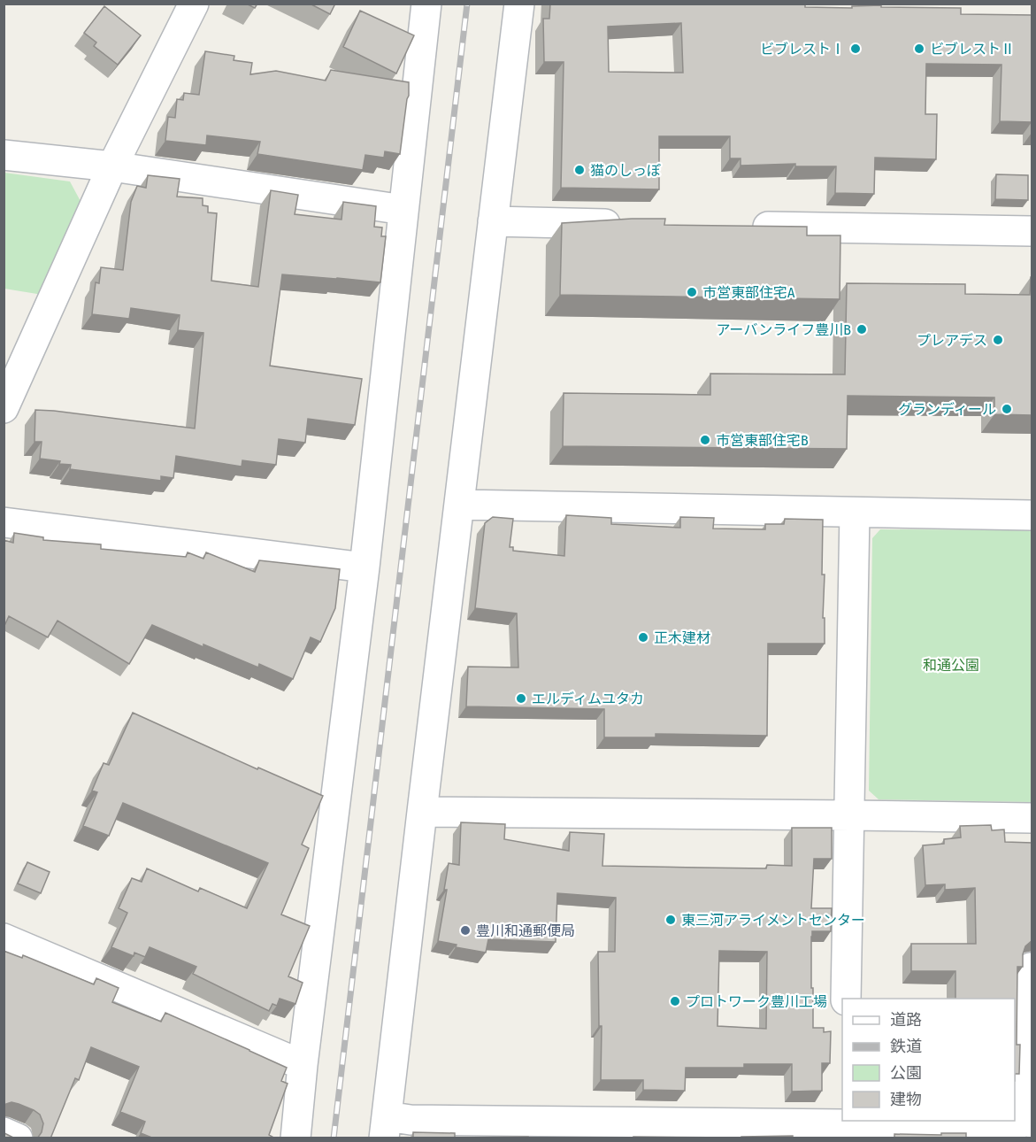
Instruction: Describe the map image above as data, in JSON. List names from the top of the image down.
{
  "parks": ["和通公園"],
  "places": [
    "ビブレストⅠ",
    "ビブレストⅡ",
    "猫のしっぽ",
    "市営東部住宅A",
    "アーバンライフ豊川B",
    "プレアデス",
    "グランディール",
    "市営東部住宅B",
    "正木建材",
    "エルディムユタカ",
    "東三河アライメントセンター",
    "豊川和通郵便局",
    "プロトワーク豊川工場"
  ],
  "legend": [
    "道路",
    "鉄道",
    "公園",
    "建物"
  ]
}
